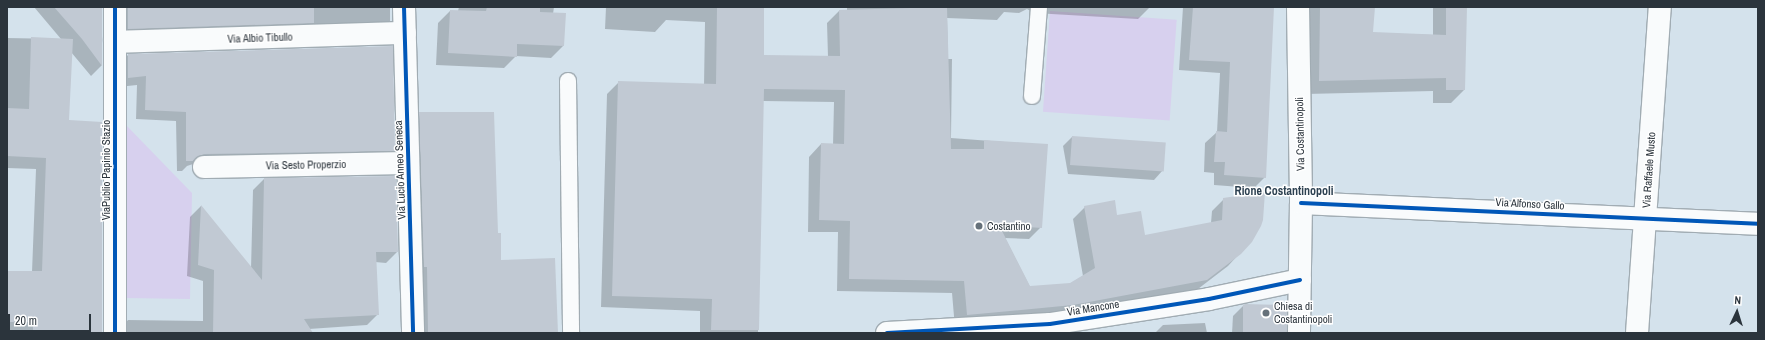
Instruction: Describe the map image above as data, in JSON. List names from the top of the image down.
{
  "streets": {
    "street": [
      "Via Albio Tibullo",
      "Via Costantinopoli",
      "Via Sesto Properzio",
      "ViaPublio Papinio Stazio",
      "Via Lucio Anneo Seneca",
      "Via Raffaele Musto",
      "Via Alfonso Gallo",
      "Via Mancone"
    ]
  },
  "crossings": [
    ["Via Albio Tibullo", "ViaPublio Papinio Stazio"],
    ["Via Albio Tibullo", "Via Lucio Anneo Seneca"],
    ["Via Costantinopoli", "Via Alfonso Gallo"],
    ["Via Costantinopoli", "Via Mancone"],
    ["Via Sesto Properzio", "Via Lucio Anneo Seneca"],
    ["Via Raffaele Musto", "Via Alfonso Gallo"]
  ],
  "districts": ["Rione Costantinopoli"],
  "places": ["Costantino", "Chiesa di Costantinopoli"],
  "scale_bar": "20 m",
  "north": "top"
}
